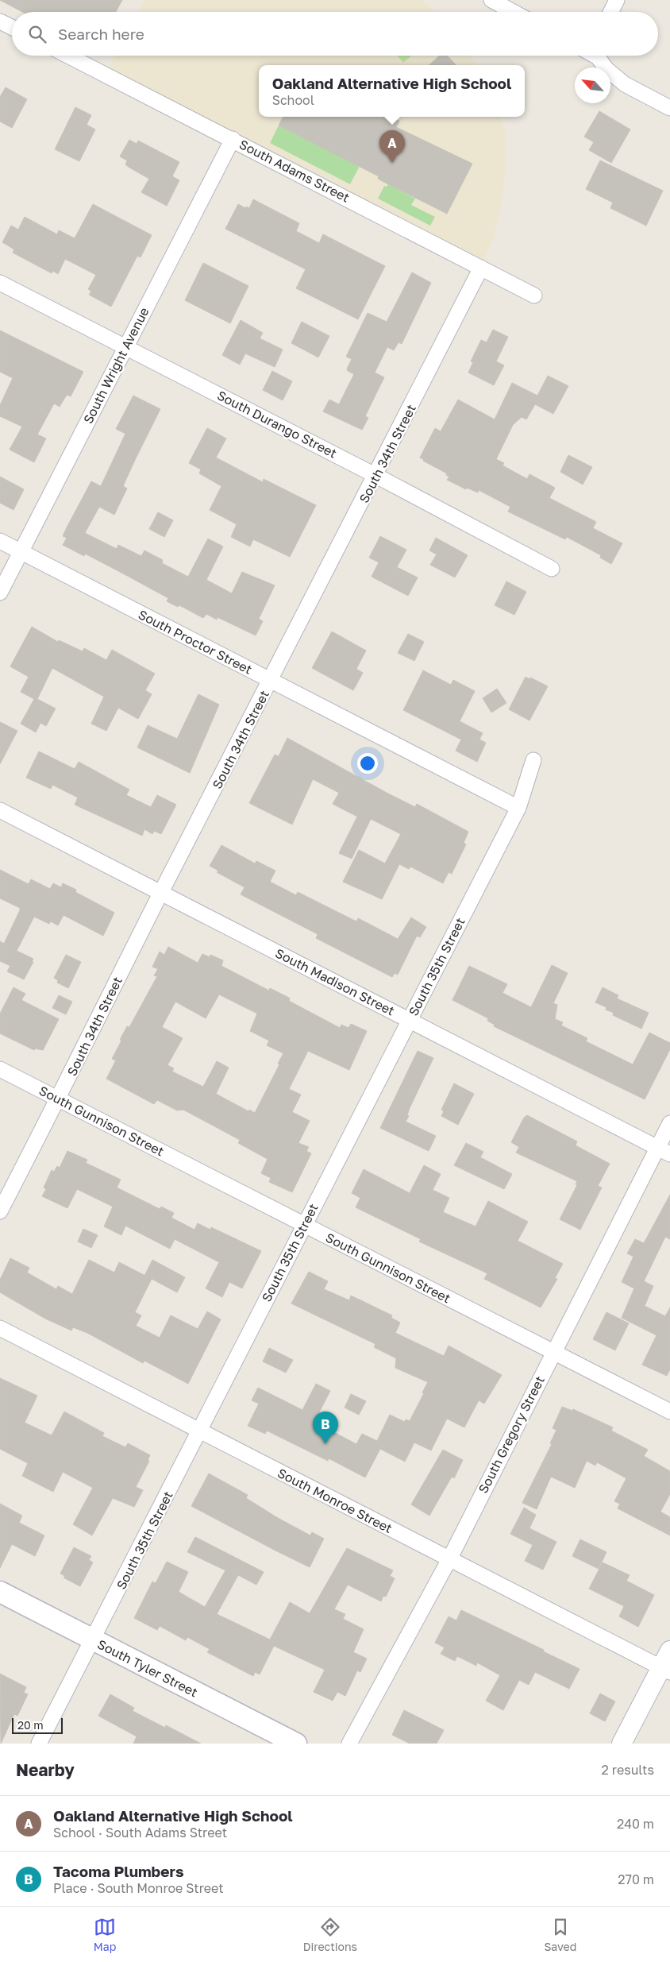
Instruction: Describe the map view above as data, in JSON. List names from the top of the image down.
{
  "streets": {
    "main road": ["South Tyler Street"],
    "street": [
      "South Adams Street",
      "South Wright Avenue",
      "South Durango Street",
      "South 34th Street",
      "South Proctor Street",
      "South 35th Street",
      "South Madison Street",
      "South Gunnison Street",
      "South Gregory Street",
      "South Monroe Street"
    ]
  },
  "crossings": [
    ["South Adams Street", "South Wright Avenue"],
    ["South Adams Street", "South 34th Street"],
    ["South Wright Avenue", "South Durango Street"],
    ["South Wright Avenue", "South Proctor Street"],
    ["South Durango Street", "South 34th Street"],
    ["South 34th Street", "South Proctor Street"],
    ["South 34th Street", "South Madison Street"],
    ["South 34th Street", "South Gunnison Street"],
    ["South Proctor Street", "South 35th Street"],
    ["South 35th Street", "South Madison Street"],
    ["South 35th Street", "South Gunnison Street"],
    ["South 35th Street", "South Monroe Street"],
    ["South 35th Street", "South Tyler Street"],
    ["South Madison Street", "South Gregory Street"],
    ["South Gunnison Street", "South Gregory Street"],
    ["South Gregory Street", "South Monroe Street"]
  ],
  "scale_bar": "20 m",
  "north": "top left",
  "page": {
    "search": "Search here",
    "popup": ["Oakland Alternative High School", "School"],
    "pins": ["A", "B"],
    "scale": "20 m",
    "heading": ["Nearby", "2 results"],
    "list": [
      {
        "mark": "A",
        "name": "Oakland Alternative High School",
        "note": "School · South Adams Street",
        "value": "240 m"
      },
      {
        "mark": "B",
        "name": "Tacoma Plumbers",
        "note": "Place · South Monroe Street",
        "value": "270 m"
      }
    ],
    "nav": ["Map", "Directions", "Saved"]
  }
}
